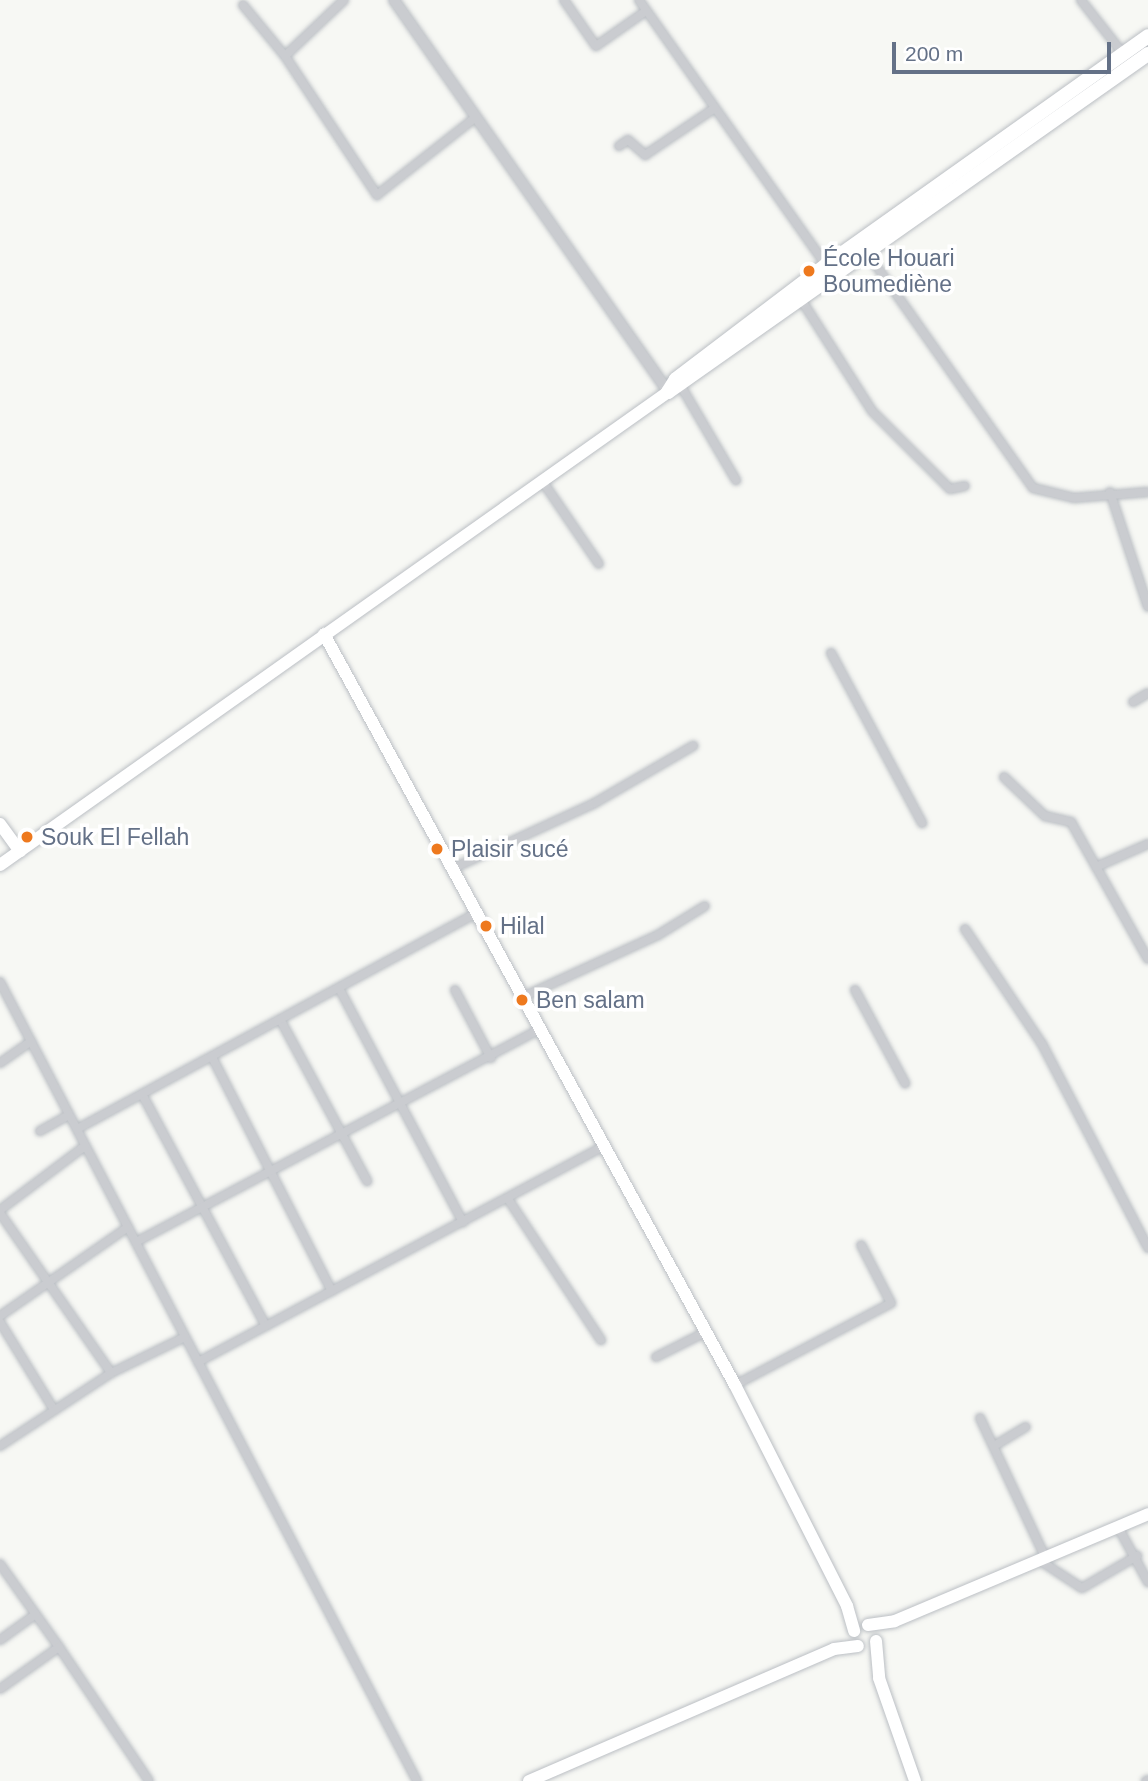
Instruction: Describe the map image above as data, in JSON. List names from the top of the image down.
{
  "places": [
    "École Houari Boumediène",
    "Souk El Fellah",
    "Plaisir sucé",
    "Hilal",
    "Ben salam"
  ],
  "scale_bar": "200 m"
}
